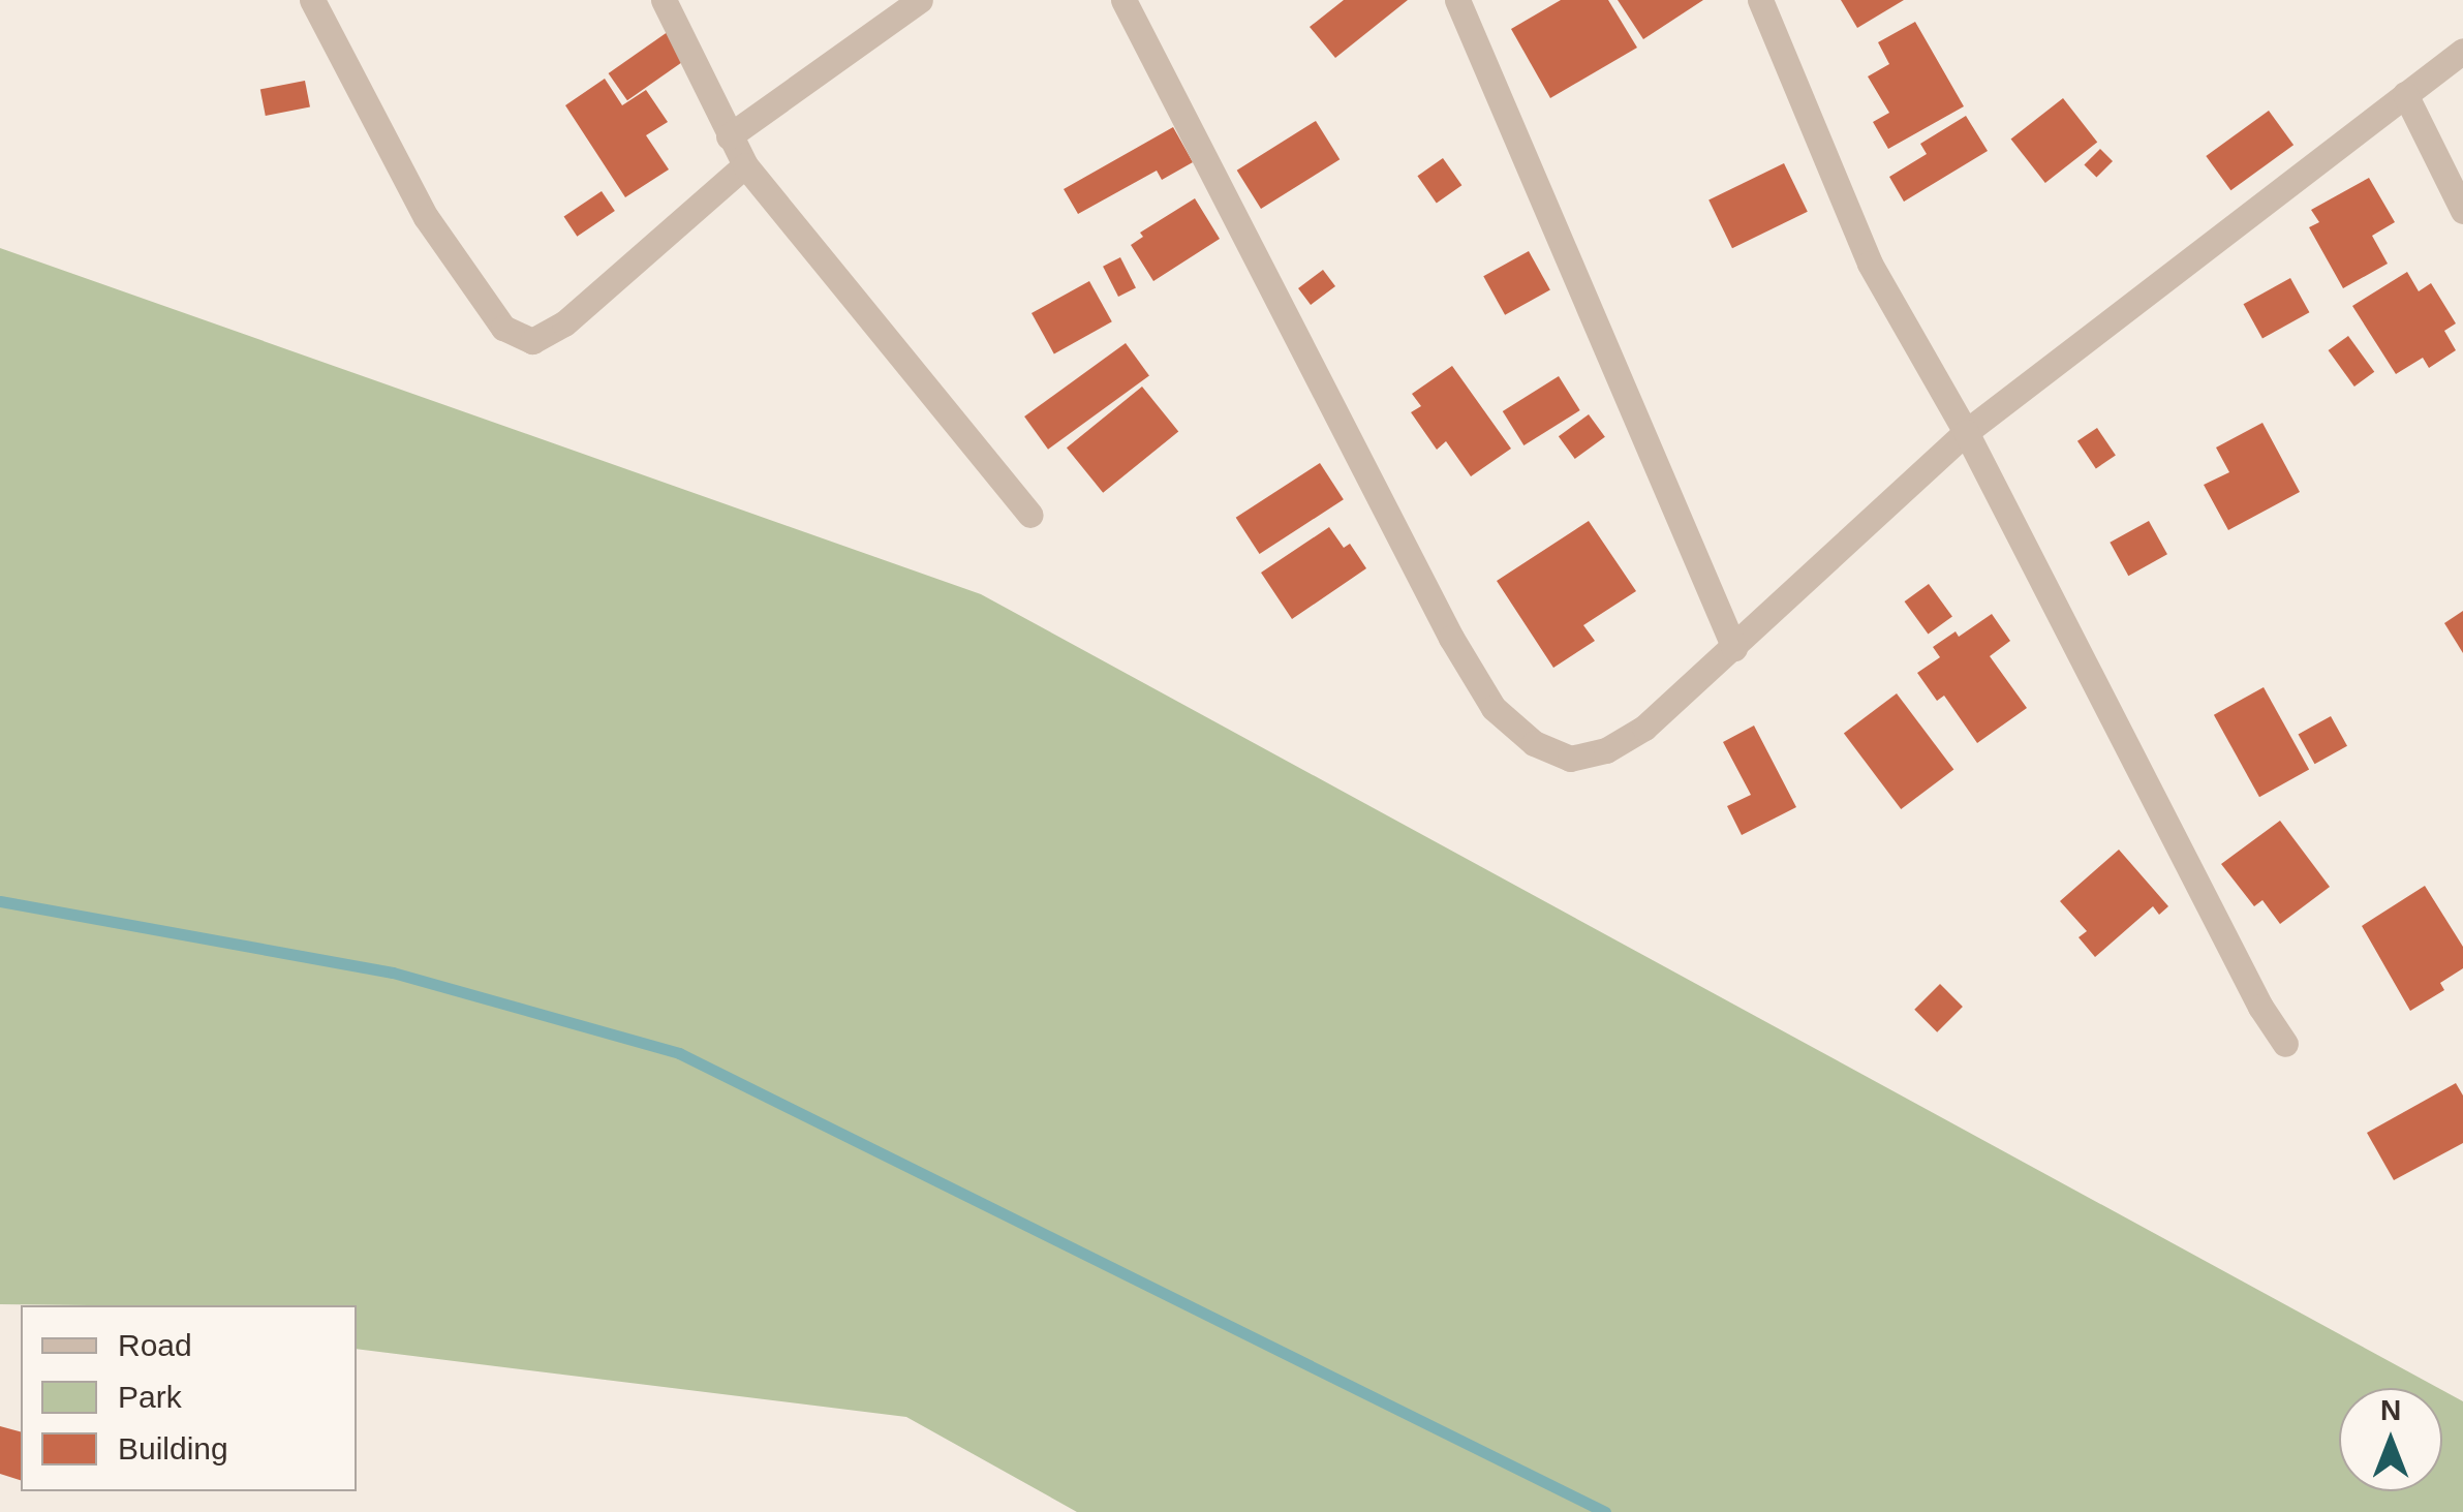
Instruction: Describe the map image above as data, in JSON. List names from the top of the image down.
{
  "legend": ["Road", "Park", "Building"],
  "north": "top"
}
